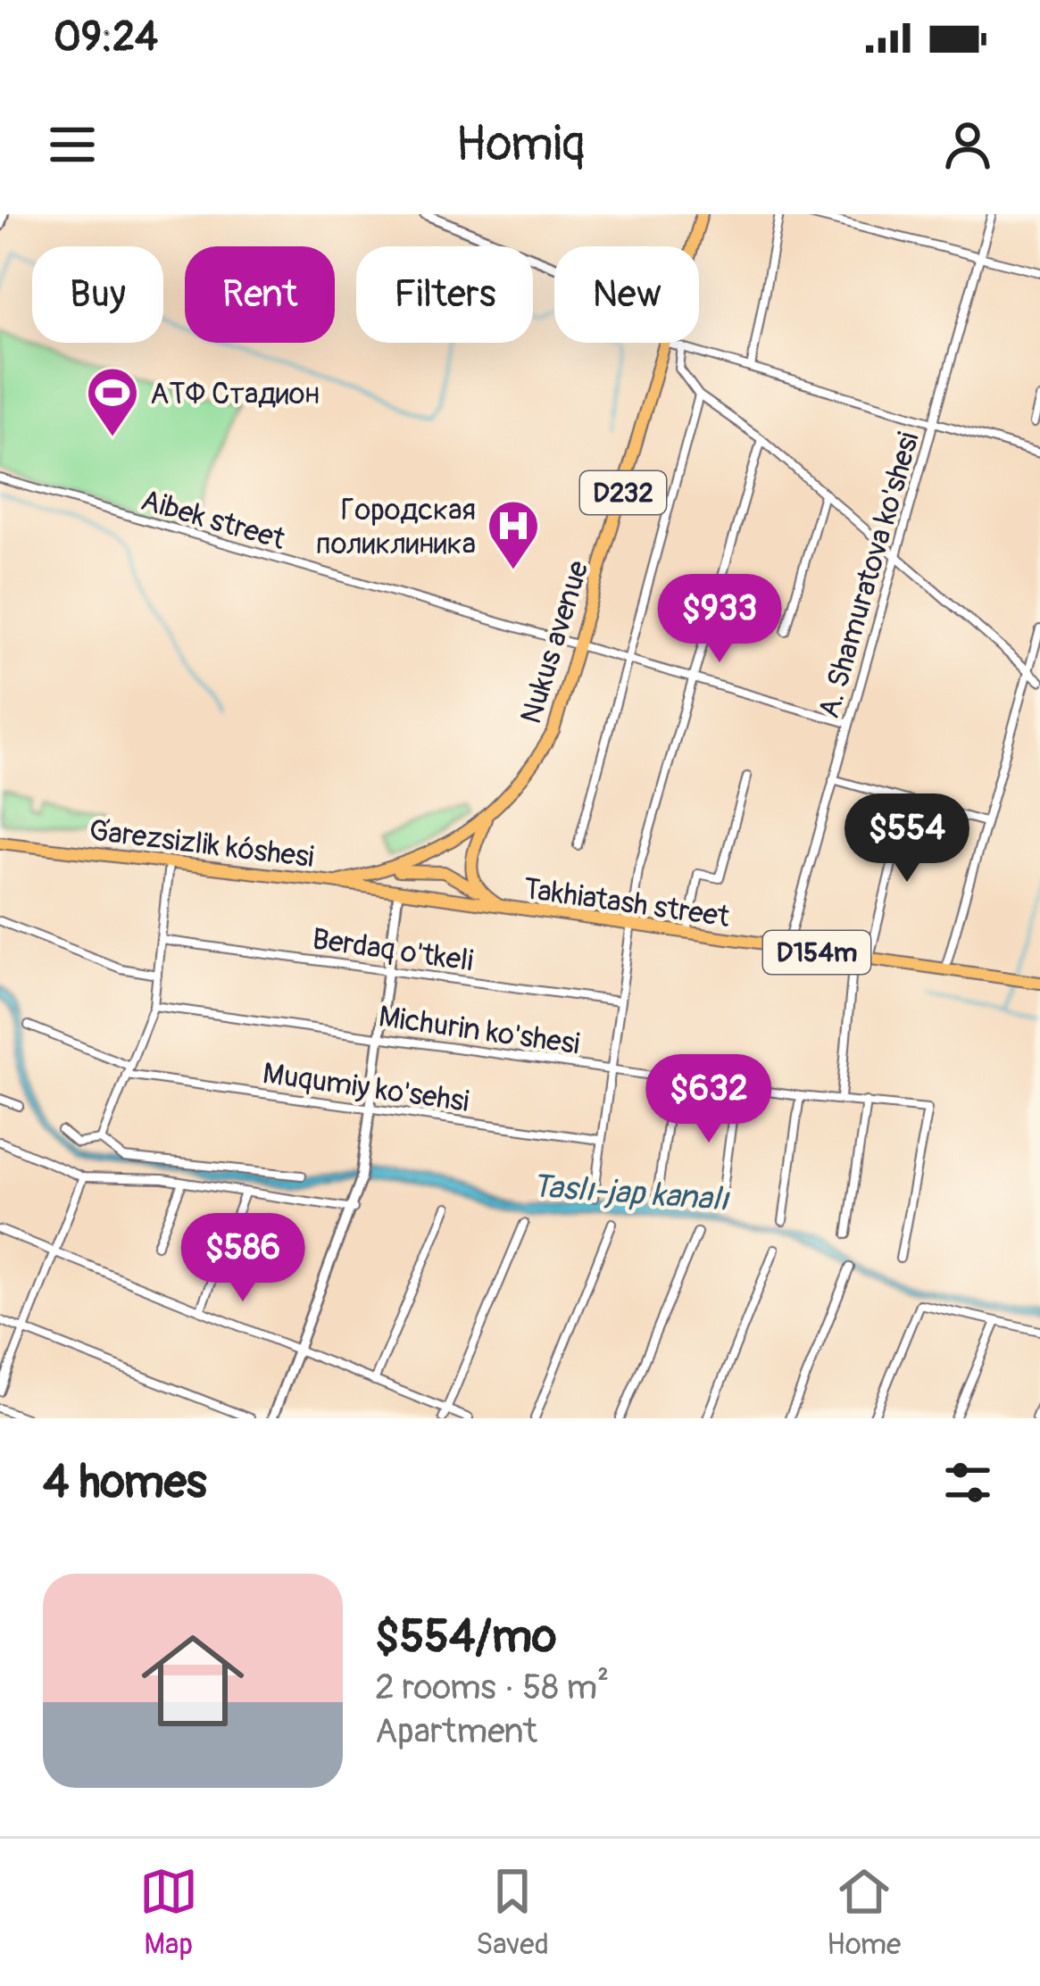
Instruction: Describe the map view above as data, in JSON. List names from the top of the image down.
{
  "streets": {
    "main road": [
      "D232",
      "Nukus avenue",
      "Ǵarezsizlik kóshesi",
      "Takhiatash street",
      "D154m"
    ],
    "street": [
      "Aibek street",
      "A. Shamuratova ko'shesi",
      "Berdaq o'tkeli",
      "Michurin ko'shesi",
      "Muqumiy ko'sehsi"
    ]
  },
  "crossings": [
    ["D232", "Nukus avenue"],
    ["D232", "Ǵarezsizlik kóshesi"],
    ["D232", "Takhiatash street"],
    ["Aibek street", "A. Shamuratova ko'shesi"],
    ["Aibek street", "Nukus avenue"],
    ["A. Shamuratova ko'shesi", "Takhiatash street"],
    ["Ǵarezsizlik kóshesi", "Takhiatash street"]
  ],
  "water": ["Taslı-jap kanalı"],
  "places": {
    "sports": ["АТФ Стадион"],
    "hospital": ["Городская поликлиника"]
  },
  "page": {
    "status": "09:24",
    "header": "Homiq",
    "chip": [
      "Buy",
      "Rent",
      "Filters",
      "New"
    ],
    "price": [
      "$933",
      "$554",
      "$632",
      "$586"
    ],
    "heading": "4 homes",
    "list": [
      {
        "name": "$554/mo",
        "note": "2 rooms · 58 m² · Apartment"
      }
    ],
    "tabs": ["Map", "Saved", "Home"]
  }
}
